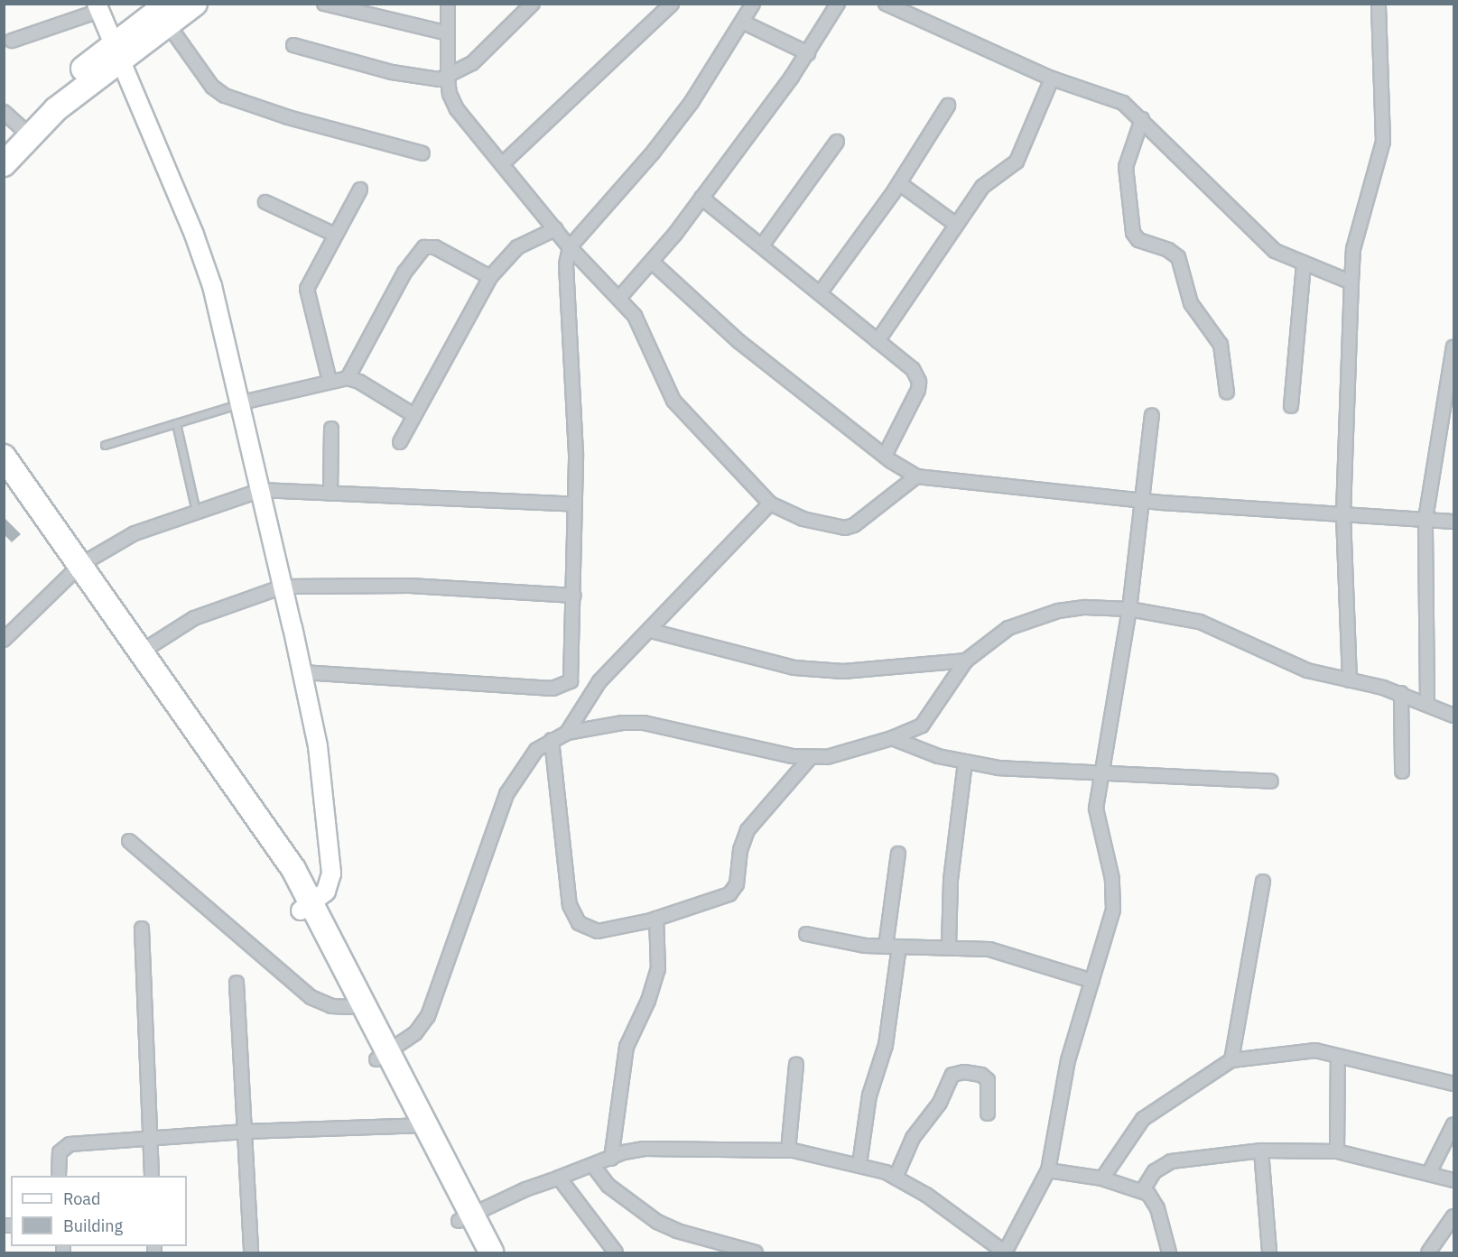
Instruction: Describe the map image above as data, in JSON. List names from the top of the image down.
{
  "legend": ["Road", "Building"]
}
